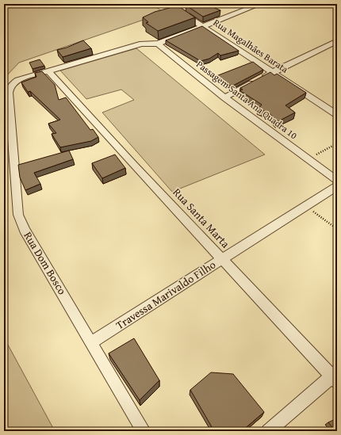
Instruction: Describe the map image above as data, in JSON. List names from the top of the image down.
{
  "streets": {
    "street": [
      "Rua Magalhães Barata",
      "Passagem Santa Ana Quadra 10",
      "Rua Santa Marta",
      "Rua Dom Bosco",
      "Travessa Marivaldo Filho"
    ]
  },
  "crossings": [
    ["Rua Santa Marta", "Rua Dom Bosco"],
    ["Rua Santa Marta", "Travessa Marivaldo Filho"],
    ["Rua Dom Bosco", "Travessa Marivaldo Filho"]
  ]
}
